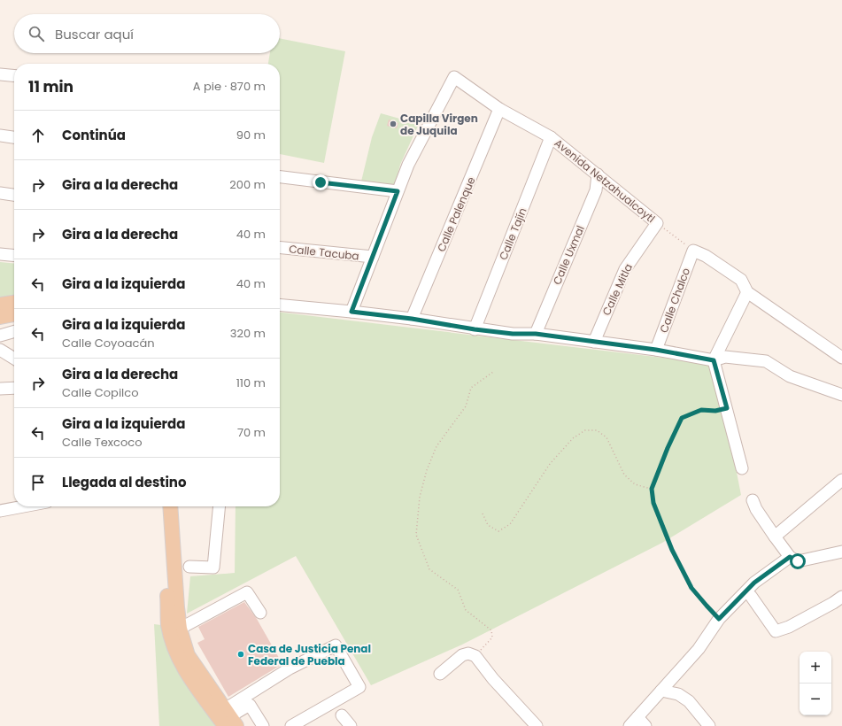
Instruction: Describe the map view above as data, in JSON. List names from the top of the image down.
{
  "streets": {
    "street": [
      "Avenida Netzahualcoytl",
      "Calle Palenque",
      "Calle Tajín",
      "Calle Tacuba",
      "Calle Uxmal",
      "Calle Mitla",
      "Calle Chalco"
    ]
  },
  "crossings": [
    ["Avenida Netzahualcoytl", "Calle Palenque"],
    ["Avenida Netzahualcoytl", "Calle Tajín"],
    ["Avenida Netzahualcoytl", "Calle Uxmal"],
    ["Avenida Netzahualcoytl", "Calle Mitla"],
    ["Avenida Netzahualcoytl", "Calle Chalco"]
  ],
  "places": ["Capilla Virgen de Juquila", "Casa de Justicia Penal Federal de Puebla"],
  "page": {
    "search": "Buscar aquí",
    "heading": ["11 min", "A pie · 870 m"],
    "list": [
      ["Continúa", "90 m"],
      ["Gira a la derecha", "200 m"],
      ["Gira a la derecha", "40 m"],
      ["Gira a la izquierda", "40 m"],
      ["Gira a la izquierda", "Calle Coyoacán", "320 m"],
      ["Gira a la derecha", "Calle Copilco", "110 m"],
      ["Gira a la izquierda", "Calle Texcoco", "70 m"],
      "Llegada al destino"
    ],
    "map_buttons": ["+", "−"]
  }
}
